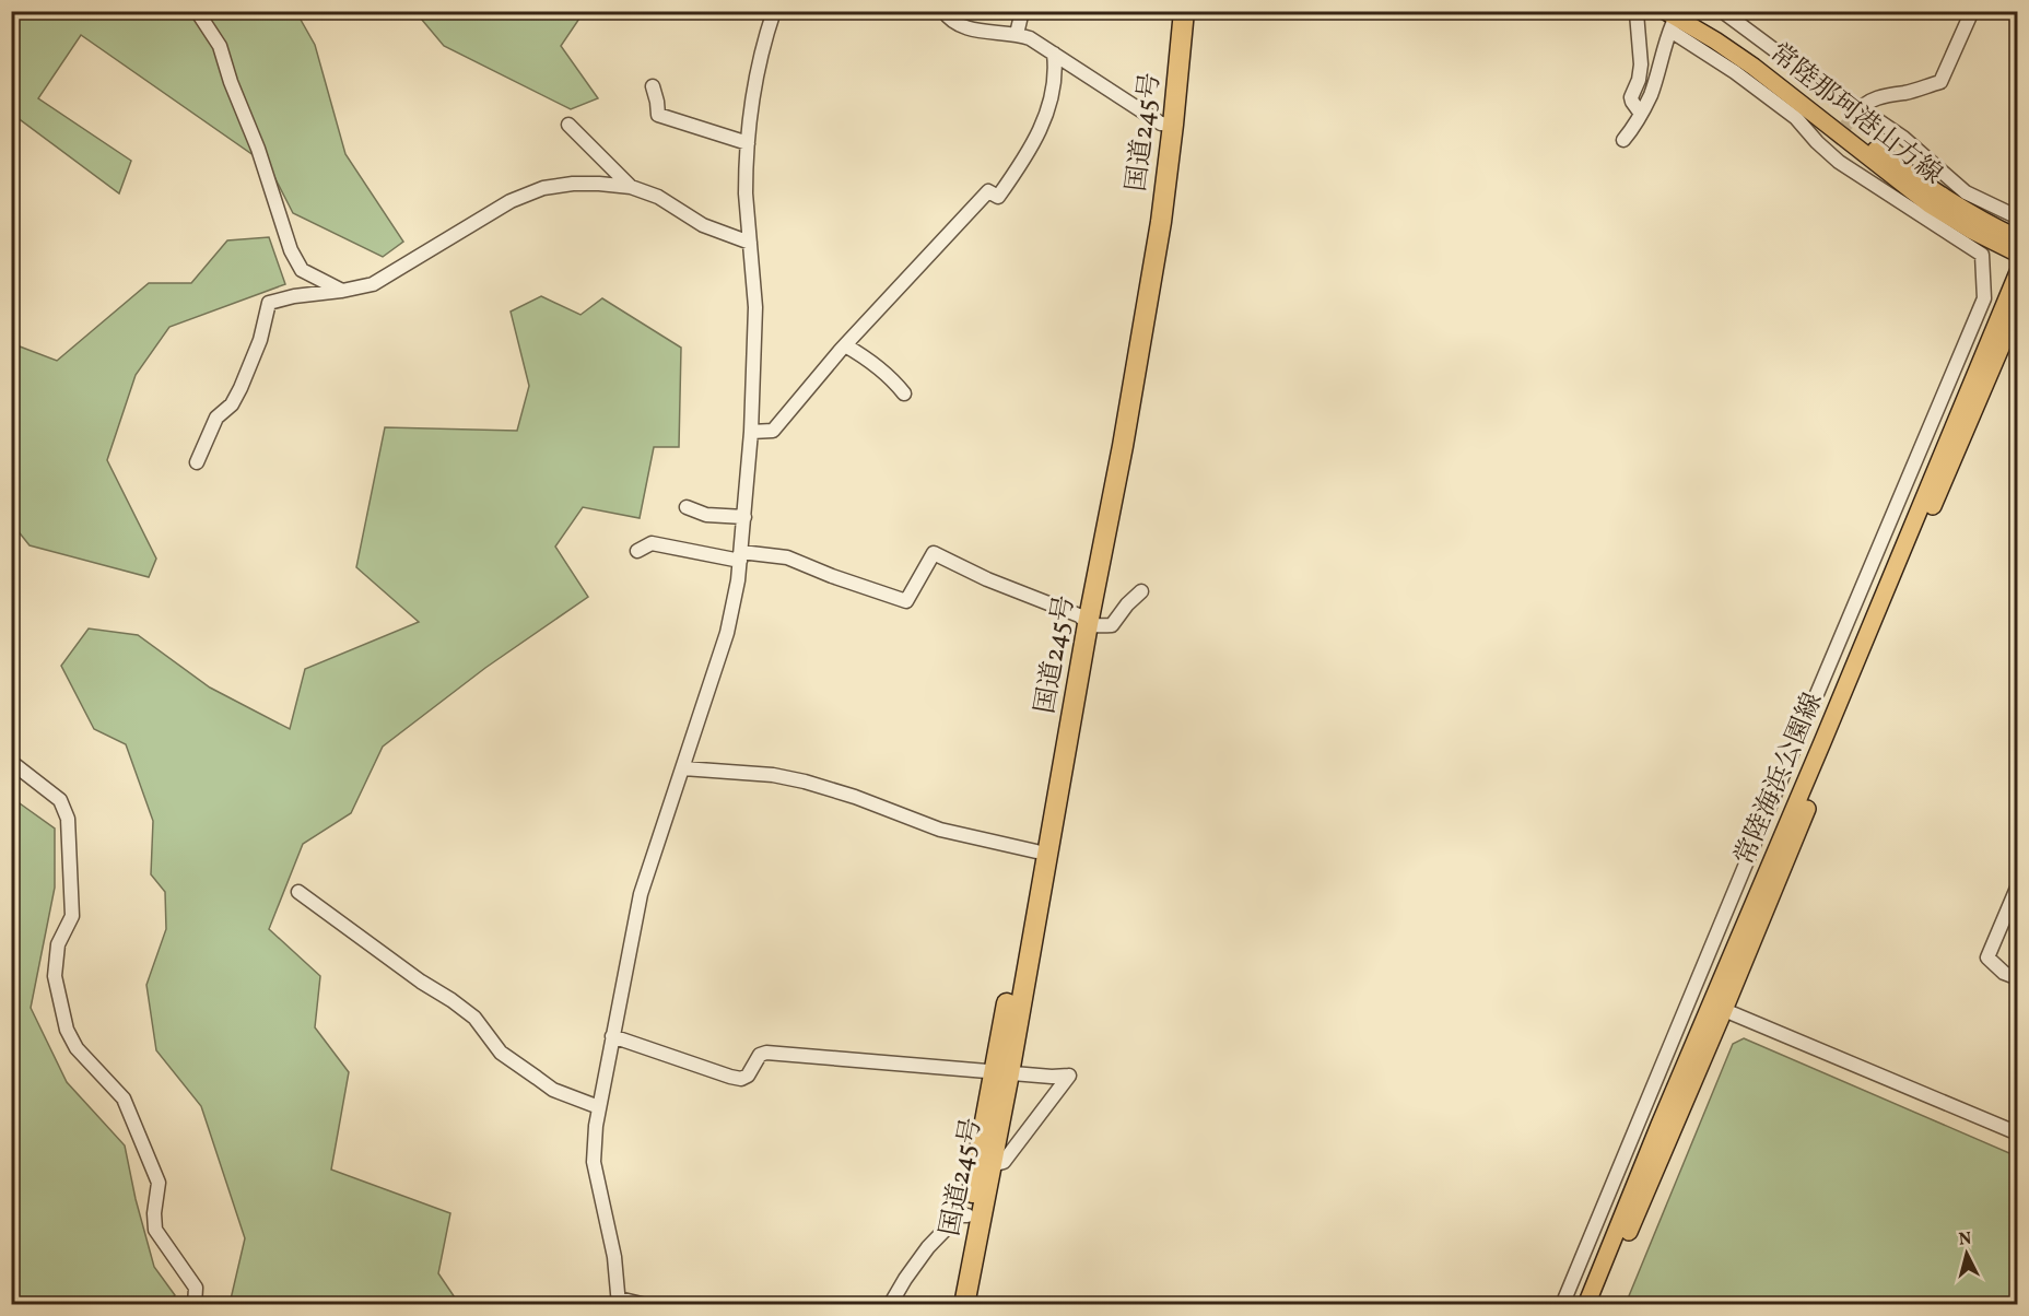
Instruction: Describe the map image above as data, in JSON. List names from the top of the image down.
{
  "streets": {
    "highway": ["国道245号"],
    "main road": ["常陸那珂港山方線", "常陸海浜公園線"]
  },
  "north": "top"
}
